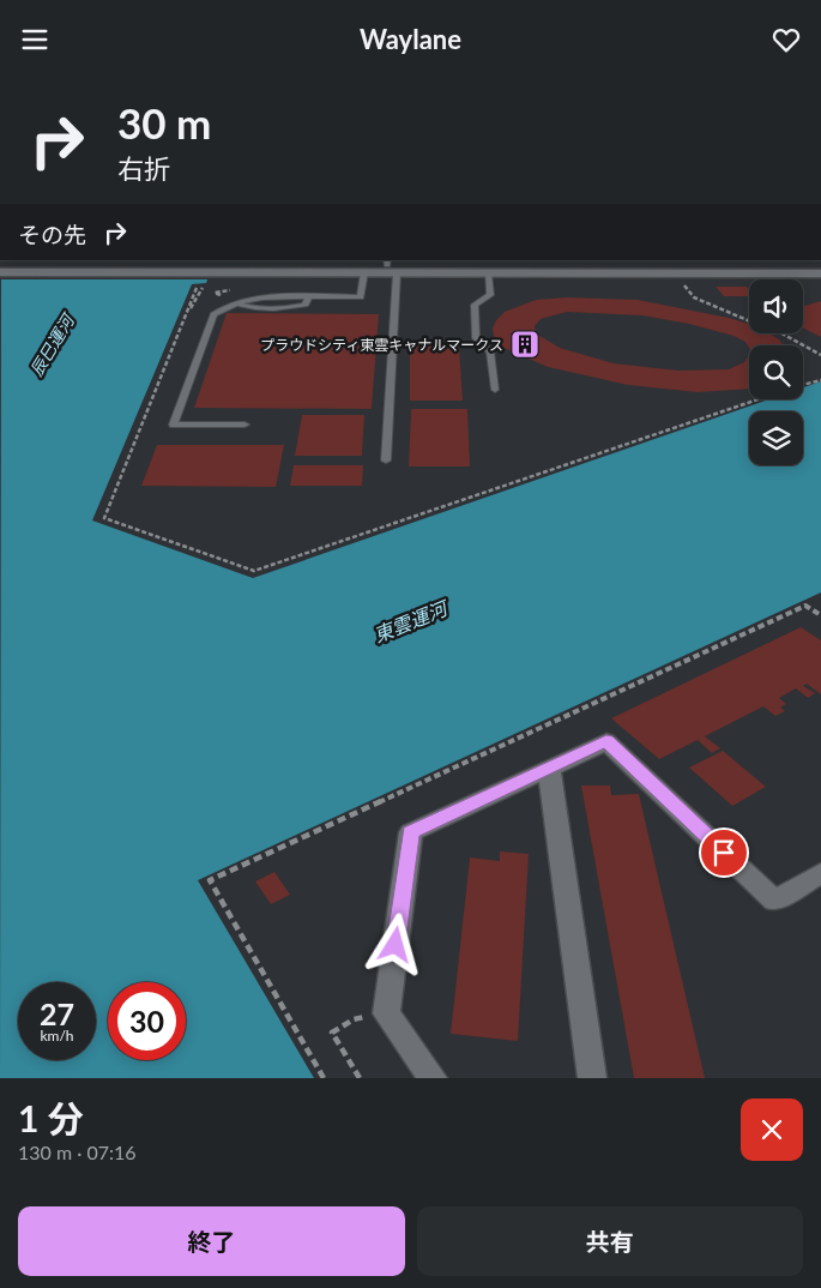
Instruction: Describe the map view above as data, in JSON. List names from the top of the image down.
{
  "water": ["辰巳運河", "東雲運河"],
  "places": {
    "building": ["プラウドシティ東雲キャナルマークス"]
  },
  "page": {
    "header": "Waylane",
    "turn": ["30 m", "右折"],
    "then": "その先",
    "speed": "27 km/h",
    "limit": "30",
    "heading": ["1 分", "130 m · 07:16"],
    "buttons": ["終了", "共有"]
  }
}
